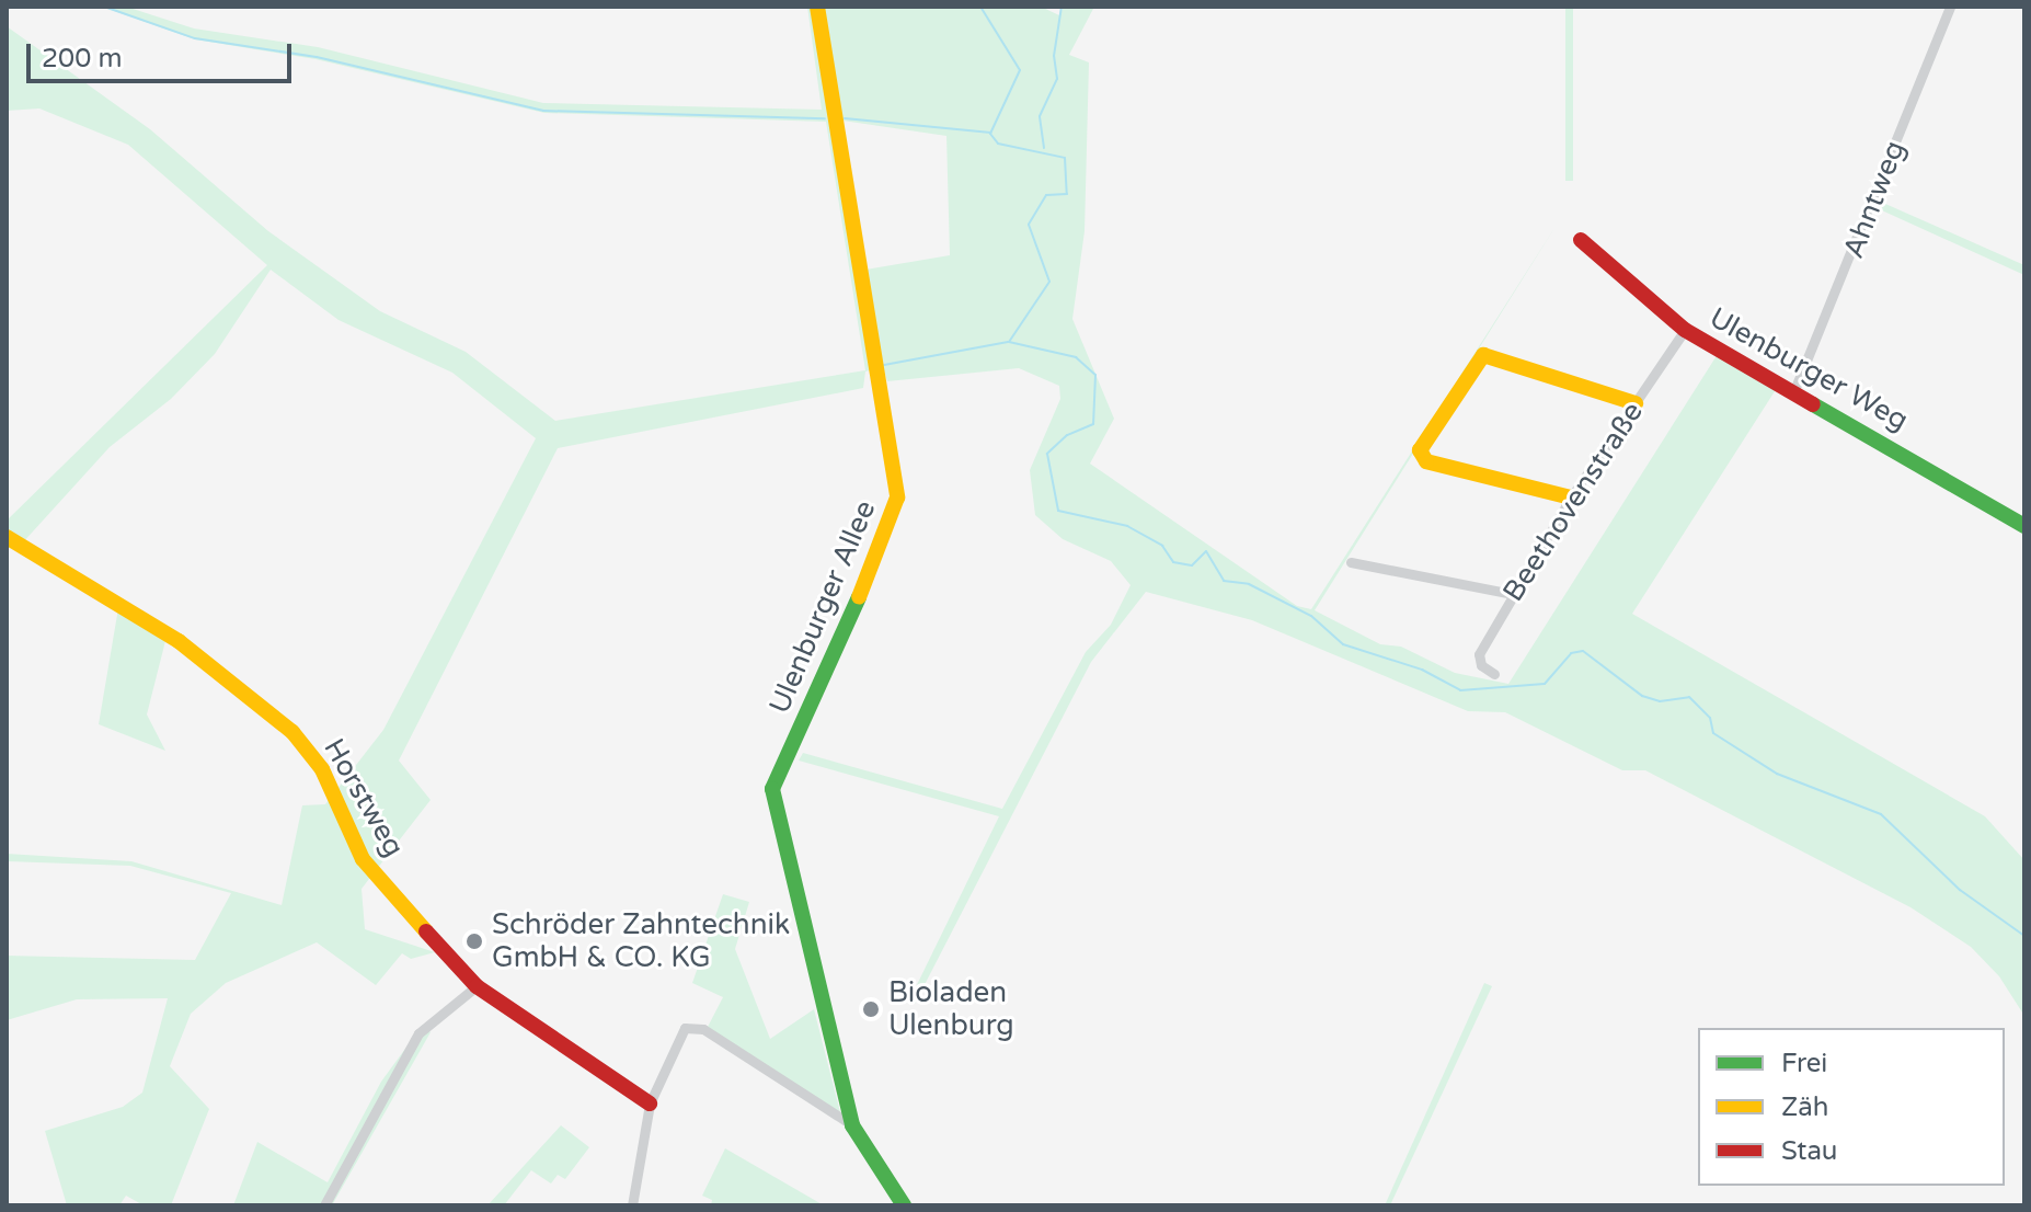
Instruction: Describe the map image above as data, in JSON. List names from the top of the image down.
{
  "streets": {
    "street": [
      "Ahntweg",
      "Ulenburger Weg",
      "Beethovenstraße",
      "Ulenburger Allee",
      "Horstweg"
    ]
  },
  "crossings": [
    ["Ahntweg", "Ulenburger Weg"],
    ["Ulenburger Weg", "Beethovenstraße"]
  ],
  "places": ["Schröder Zahntechnik GmbH & CO. KG", "Bioladen Ulenburg"],
  "legend": ["Frei", "Zäh", "Stau"],
  "scale_bar": "200 m"
}
